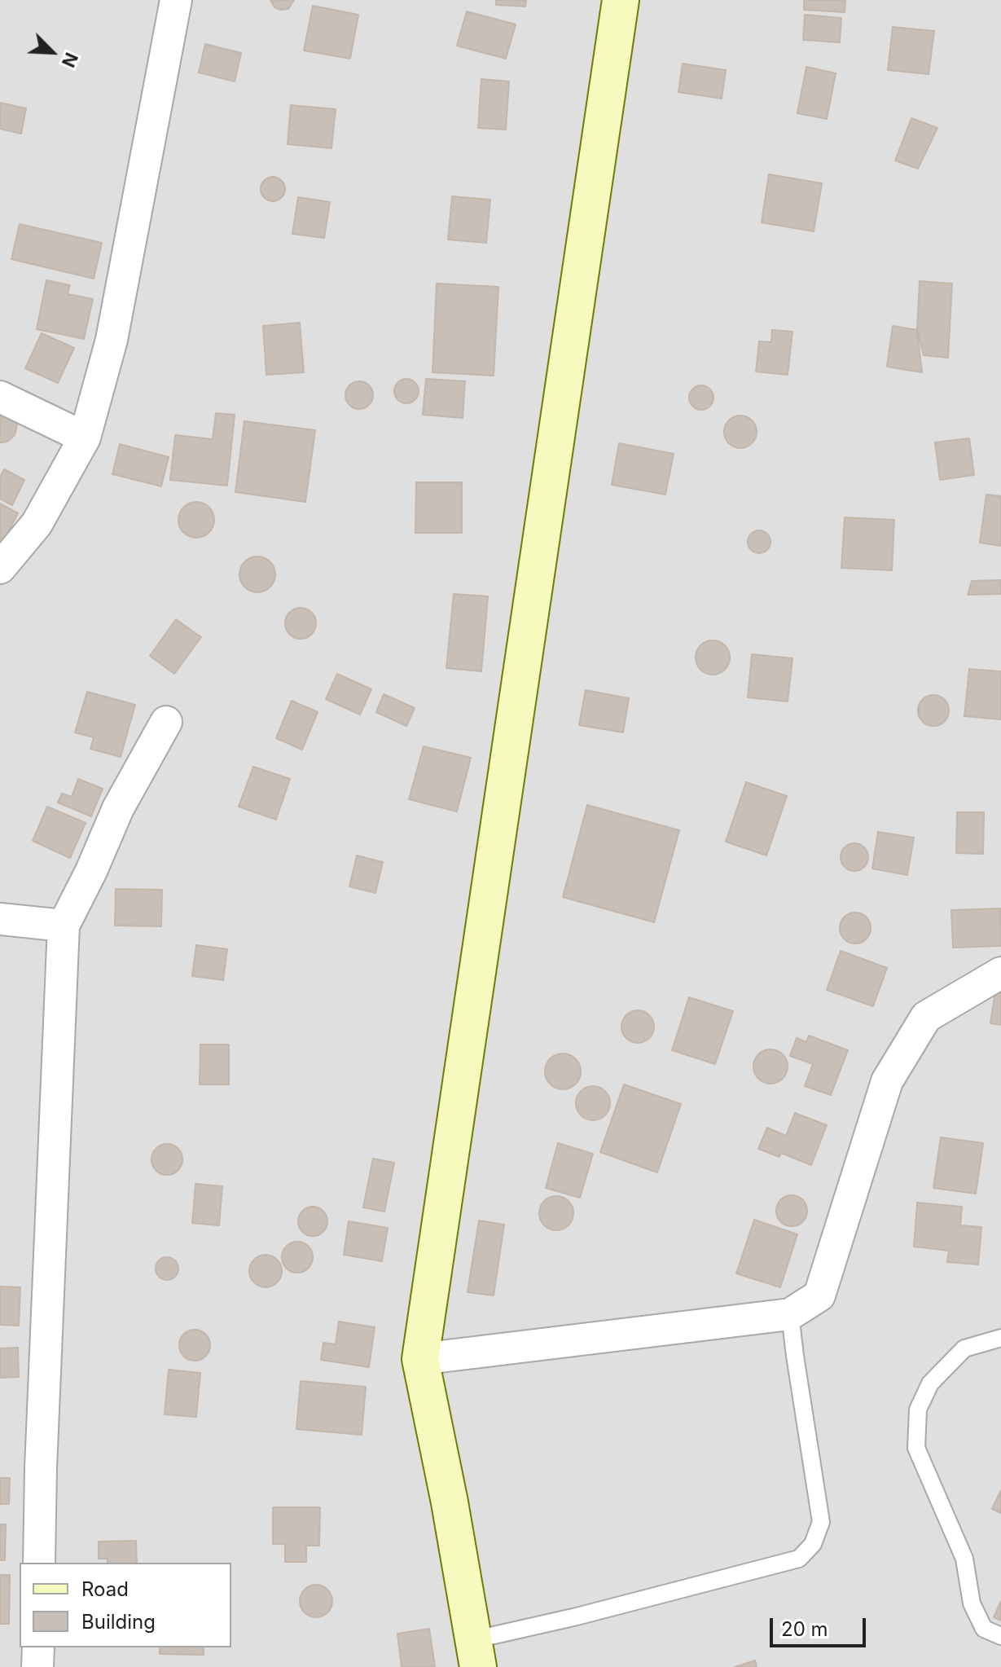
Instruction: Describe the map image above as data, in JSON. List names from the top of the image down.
{
  "legend": ["Road", "Building"],
  "scale_bar": "20 m",
  "north": "bottom right"
}
